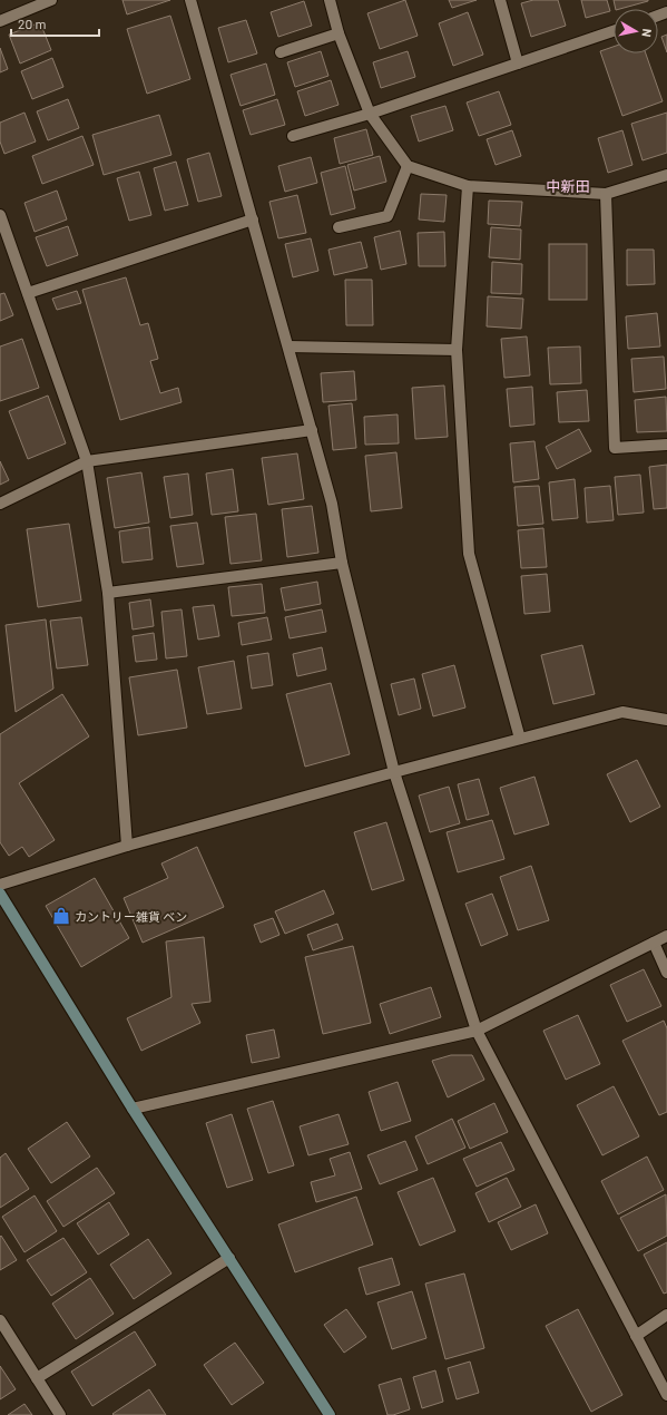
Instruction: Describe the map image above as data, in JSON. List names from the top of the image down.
{
  "districts": ["中新田"],
  "places": {
    "shop": ["カントリー雑貨 ベン"]
  },
  "scale_bar": "20 m",
  "north": "right"
}
